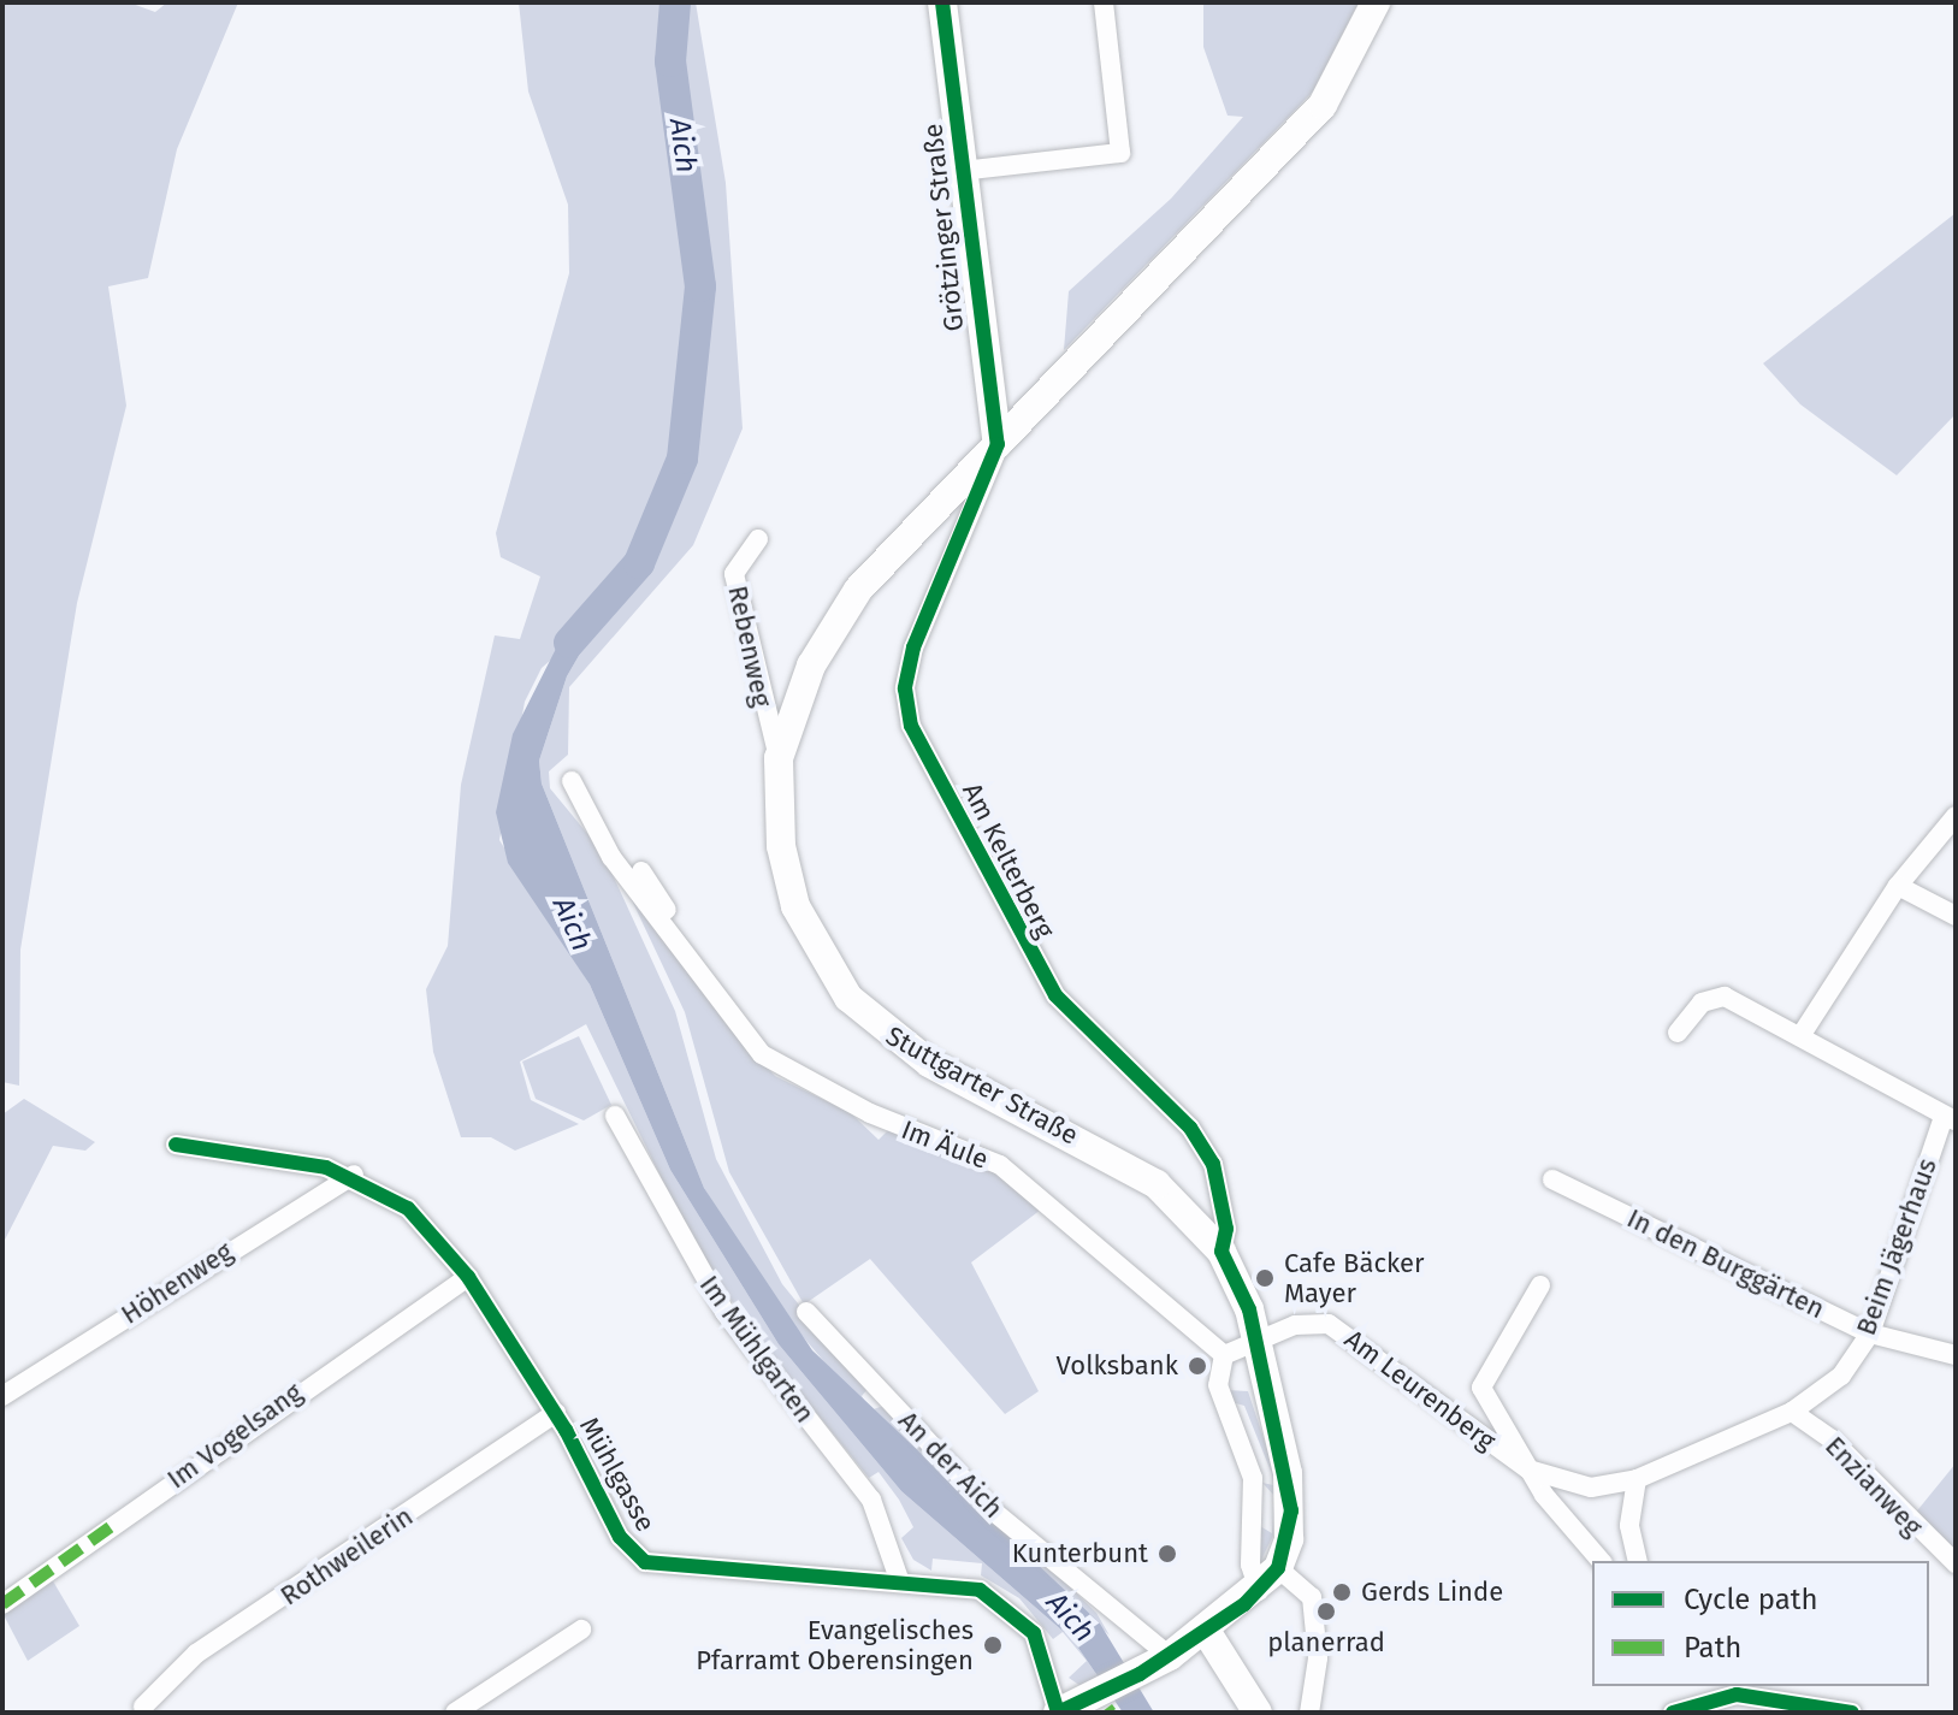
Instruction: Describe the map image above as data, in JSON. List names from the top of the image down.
{
  "streets": {
    "main road": ["Grötzinger Straße", "Stuttgarter Straße"],
    "street": [
      "Rebenweg",
      "Am Kelterberg",
      "Im Äule",
      "Beim Jägerhaus",
      "In den Burggärten",
      "Höhenweg",
      "Im Mühlgarten",
      "Am Leurenberg",
      "Im Vogelsang",
      "An der Aich",
      "Mühlgasse",
      "Enzianweg",
      "Rothweilerin"
    ]
  },
  "crossings": [
    ["Grötzinger Straße", "Am Kelterberg"],
    ["Grötzinger Straße", "Stuttgarter Straße"],
    ["Rebenweg", "Stuttgarter Straße"],
    ["Am Kelterberg", "Stuttgarter Straße"],
    ["Stuttgarter Straße", "Am Leurenberg"],
    ["Stuttgarter Straße", "An der Aich"],
    ["Stuttgarter Straße", "Mühlgasse"],
    ["Beim Jägerhaus", "In den Burggärten"],
    ["Beim Jägerhaus", "Am Leurenberg"],
    ["Beim Jägerhaus", "Enzianweg"],
    ["Höhenweg", "Mühlgasse"],
    ["Im Mühlgarten", "Mühlgasse"],
    ["Im Vogelsang", "Mühlgasse"],
    ["Mühlgasse", "Rothweilerin"]
  ],
  "water": ["Aich"],
  "places": [
    "Cafe Bäcker Mayer",
    "Volksbank",
    "Kunterbunt",
    "Gerds Linde",
    "planerrad",
    "Evangelisches Pfarramt Oberensingen"
  ],
  "legend": ["Cycle path", "Path"]
}
